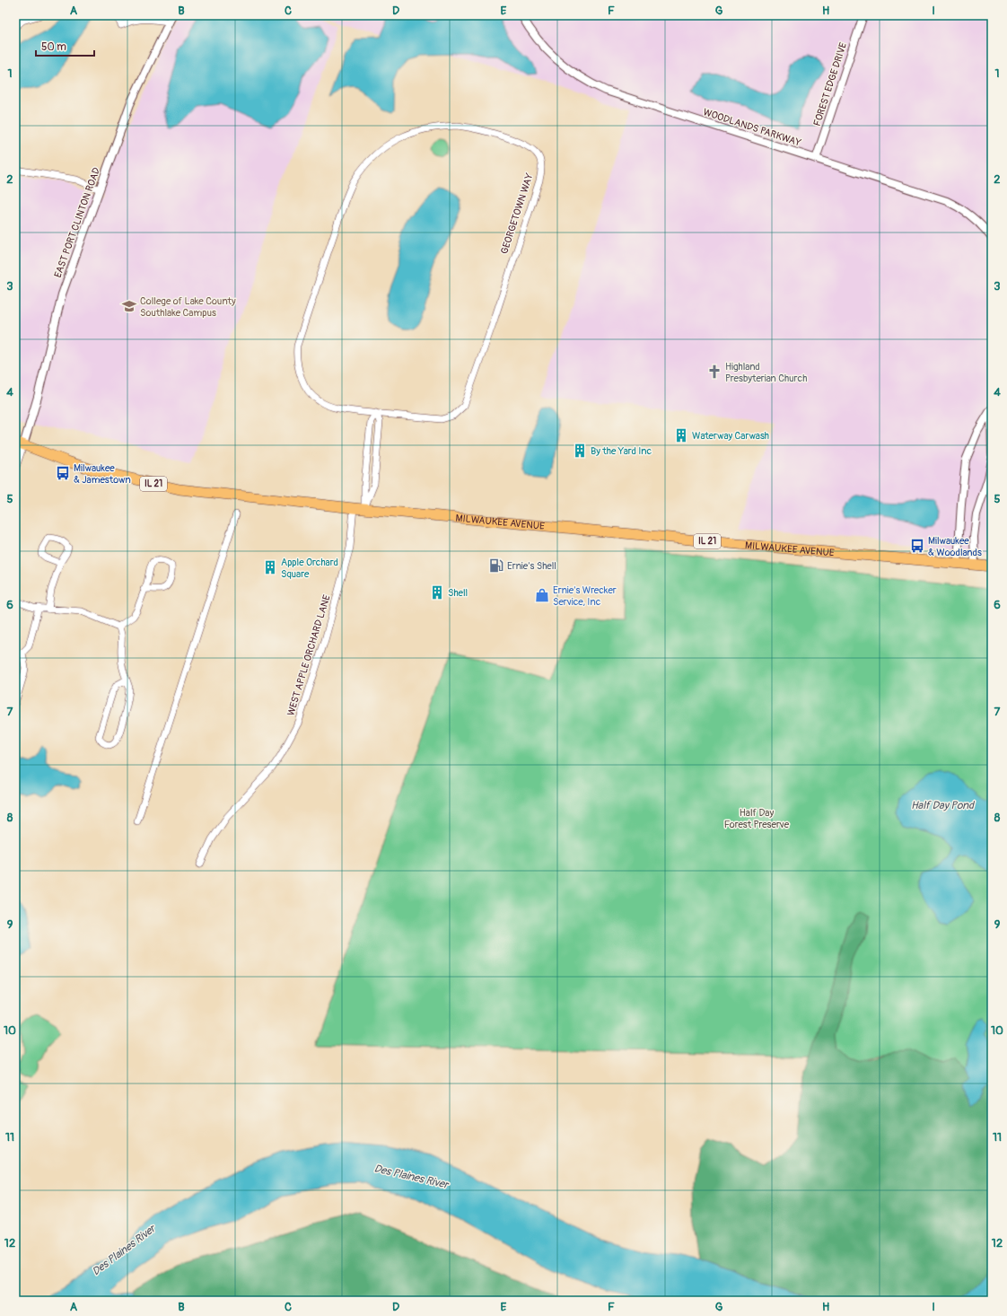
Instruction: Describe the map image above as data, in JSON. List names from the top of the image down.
{
  "streets": {
    "main road": ["IL 21", "MILWAUKEE AVENUE"],
    "street": [
      "FOREST EDGE DRIVE",
      "WOODLANDS PARKWAY",
      "GEORGETOWN WAY",
      "EAST PORT CLINTON ROAD",
      "WEST APPLE ORCHARD LANE"
    ]
  },
  "crossings": [
    ["FOREST EDGE DRIVE", "WOODLANDS PARKWAY"],
    ["EAST PORT CLINTON ROAD", "MILWAUKEE AVENUE"],
    ["MILWAUKEE AVENUE", "WEST APPLE ORCHARD LANE"]
  ],
  "water": ["Half Day Pond", "Des Plaines River"],
  "parks": ["Half Day Forest Preserve"],
  "places": {
    "school or university": ["College of Lake County Southlake Campus"],
    "church": ["Highland Presbyterian Church"],
    "building": [
      "Waterway Carwash",
      "By the Yard Inc",
      "Apple Orchard Square",
      "Shell"
    ],
    "bus stop": ["Milwaukee & Jamestown", "Milwaukee & Woodlands"],
    "fuel station": ["Ernie's Shell"],
    "shop": ["Ernie's Wrecker Service, Inc"]
  },
  "scale_bar": "50 m",
  "grid": {
    "columns": [
      "A",
      "B",
      "C",
      "D",
      "E",
      "F",
      "G",
      "H",
      "I"
    ],
    "rows": [
      "1",
      "2",
      "3",
      "4",
      "5",
      "6",
      "7",
      "8",
      "9",
      "10",
      "11",
      "12"
    ]
  }
}
